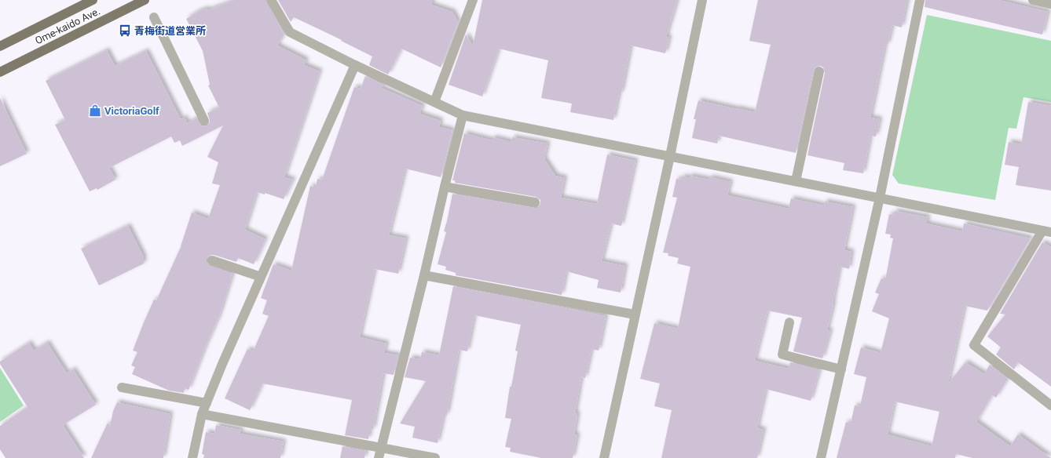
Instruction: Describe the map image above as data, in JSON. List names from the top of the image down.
{
  "streets": {
    "main road": ["Ome-kaido Ave."]
  },
  "places": {
    "bus stop": ["青梅街道営業所"],
    "shop": ["VictoriaGolf"]
  }
}
